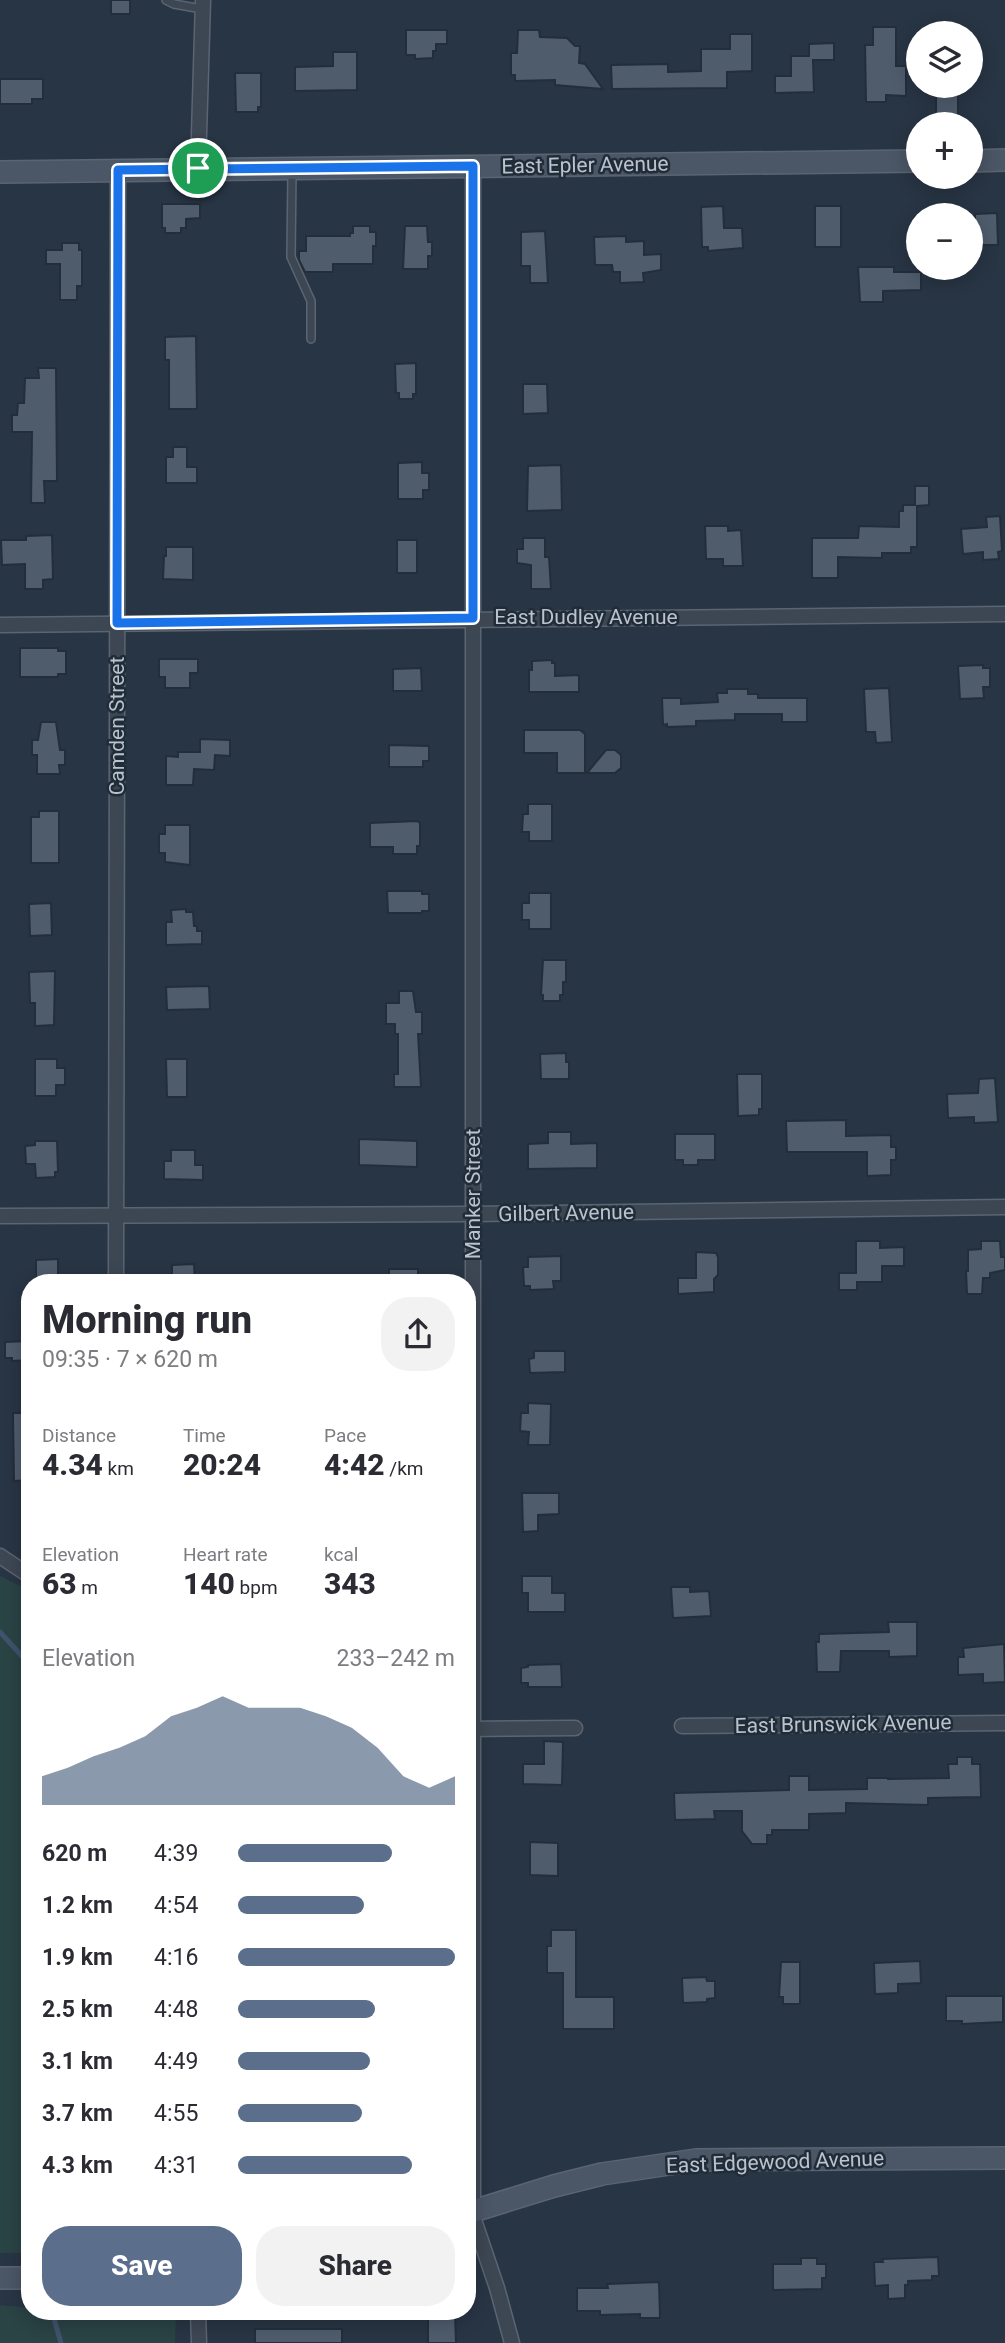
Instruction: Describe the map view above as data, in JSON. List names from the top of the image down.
{
  "streets": {
    "street": [
      "East Epler Avenue",
      "East Dudley Avenue",
      "Camden Street",
      "Manker Street",
      "Gilbert Avenue",
      "East Brunswick Avenue",
      "East Edgewood Avenue"
    ]
  },
  "crossings": [
    ["East Epler Avenue", "Camden Street"],
    ["East Epler Avenue", "Manker Street"],
    ["East Dudley Avenue", "Camden Street"],
    ["East Dudley Avenue", "Manker Street"],
    ["Camden Street", "Gilbert Avenue"],
    ["Manker Street", "Gilbert Avenue"]
  ],
  "page": {
    "map_buttons": ["+", "−"],
    "heading": ["Morning run", "09:35 · 7 × 620 m"],
    "stats": [
      ["Distance", "4.34 km"],
      ["Time", "20:24"],
      ["Pace", "4:42 /km"],
      ["Elevation", "63 m"],
      ["Heart rate", "140 bpm"],
      ["kcal", "343"]
    ],
    "chart": ["Elevation", "233–242 m"],
    "list": [
      {
        "name": "620 m",
        "note": "4:39"
      },
      {
        "name": "1.2 km",
        "note": "4:54"
      },
      {
        "name": "1.9 km",
        "note": "4:16"
      },
      {
        "name": "2.5 km",
        "note": "4:48"
      },
      {
        "name": "3.1 km",
        "note": "4:49"
      },
      {
        "name": "3.7 km",
        "note": "4:55"
      },
      {
        "name": "4.3 km",
        "note": "4:31"
      }
    ],
    "buttons": ["Save", "Share"]
  }
}
